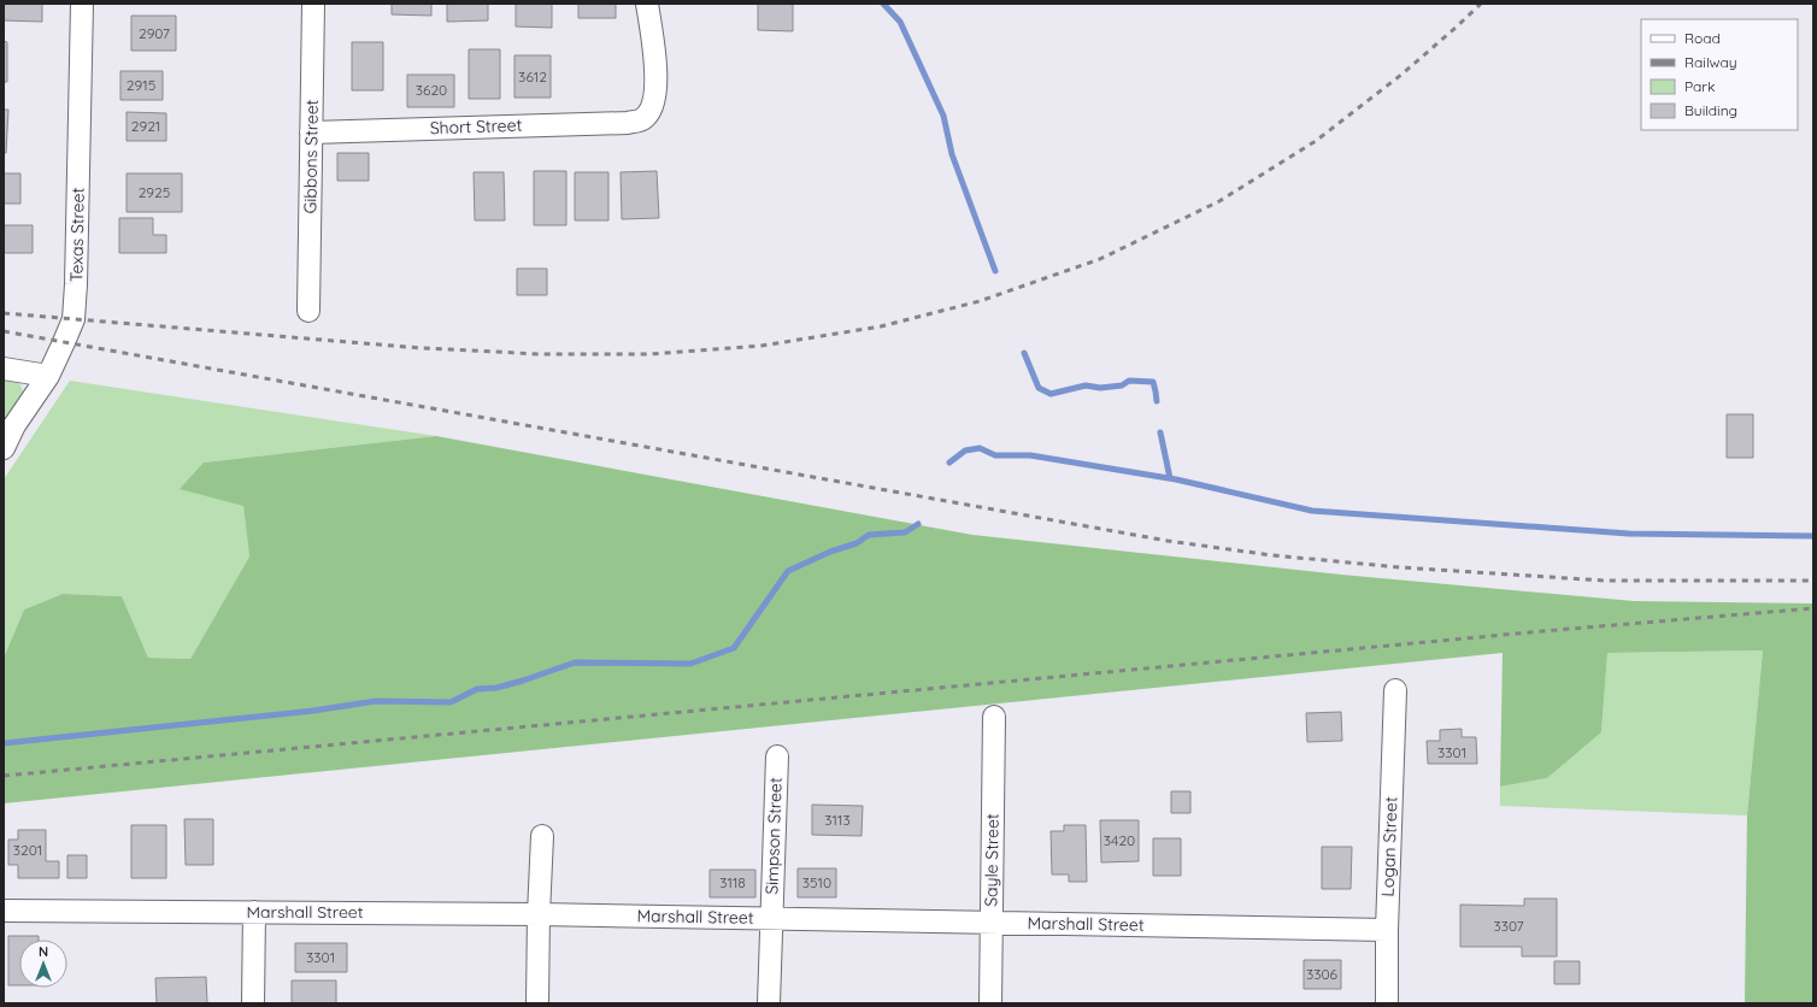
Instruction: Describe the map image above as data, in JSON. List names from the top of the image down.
{
  "streets": {
    "street": [
      "Short Street",
      "Gibbons Street",
      "Texas Street",
      "Simpson Street",
      "Logan Street",
      "Sayle Street",
      "Marshall Street"
    ]
  },
  "crossings": [
    ["Short Street", "Gibbons Street"],
    ["Simpson Street", "Marshall Street"],
    ["Logan Street", "Marshall Street"],
    ["Sayle Street", "Marshall Street"]
  ],
  "house_numbers": [
    "2907",
    "3612",
    "2915",
    "3620",
    "2921",
    "2925",
    "3301",
    "3113",
    "3420",
    "3201",
    "3118",
    "3510",
    "3307",
    "3301",
    "3306"
  ],
  "legend": [
    "Road",
    "Railway",
    "Park",
    "Building"
  ],
  "north": "top"
}
